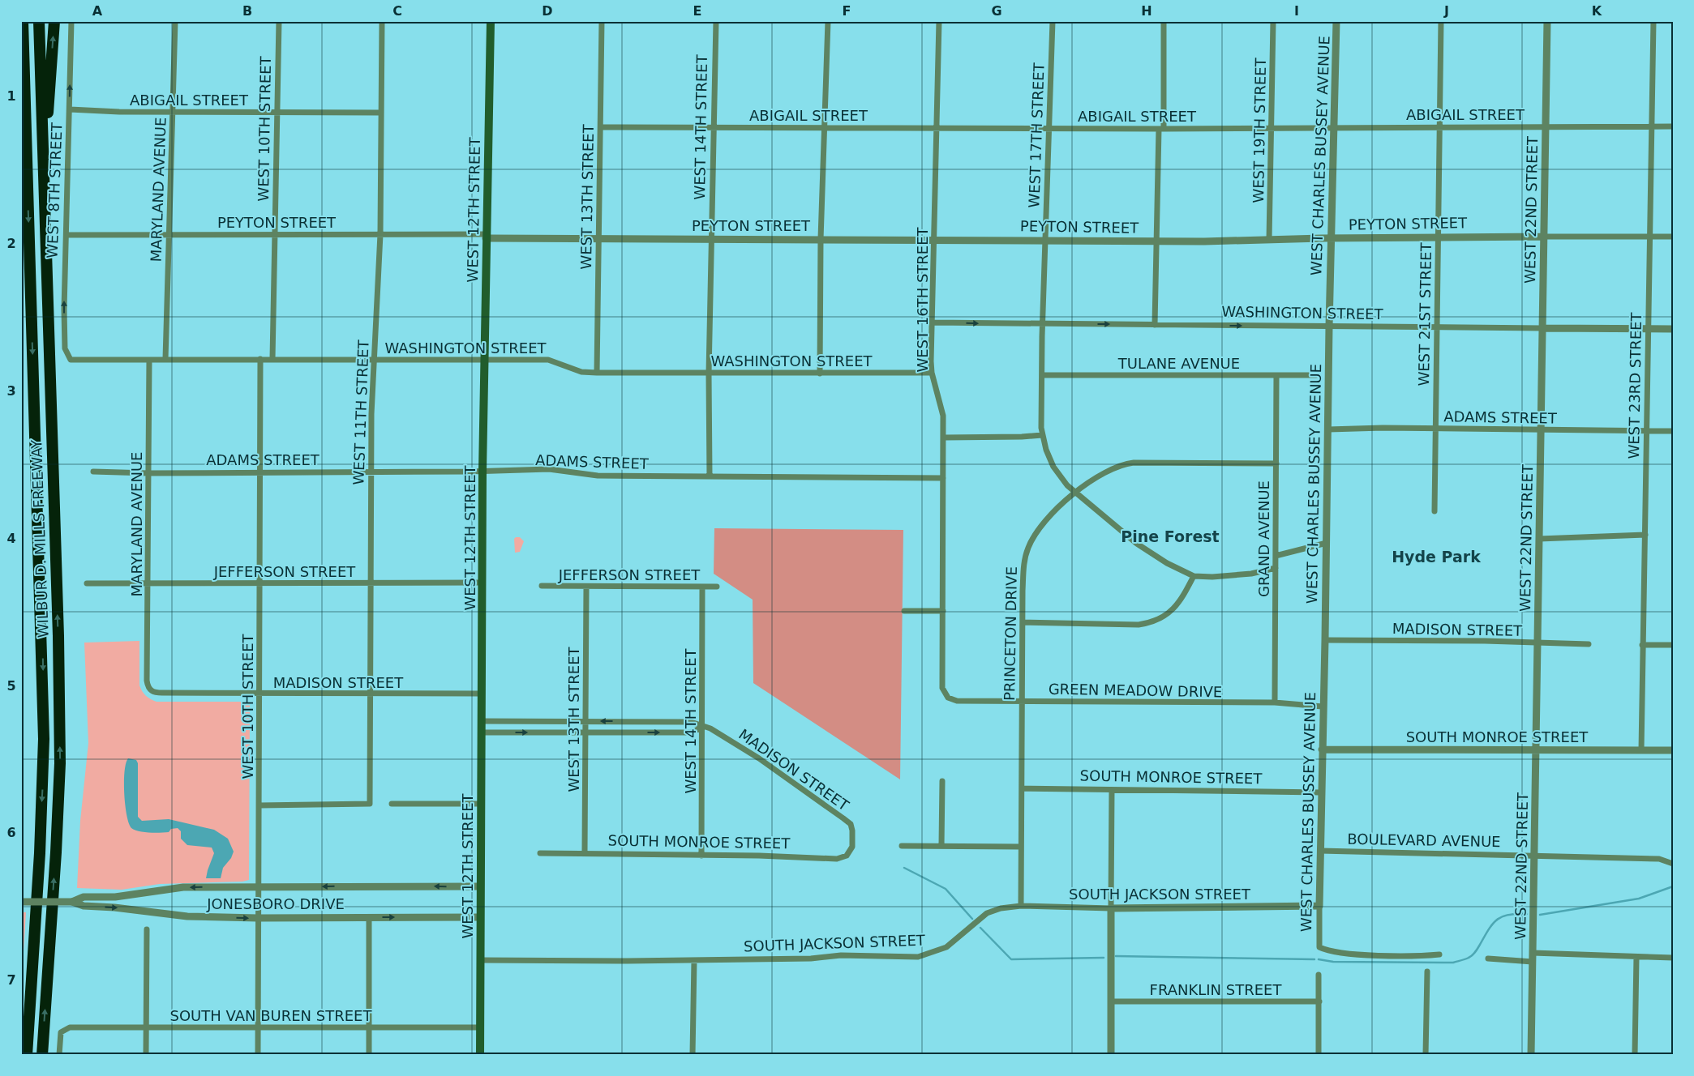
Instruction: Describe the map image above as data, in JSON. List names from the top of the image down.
{
  "streets": {
    "highway": ["WILBUR D. MILLS FREEWAY"],
    "main road": ["WEST 12TH STREET"],
    "street": [
      "ABIGAIL STREET",
      "WEST 14TH STREET",
      "WEST 10TH STREET",
      "WEST 19TH STREET",
      "WEST 17TH STREET",
      "WEST CHARLES BUSSEY AVENUE",
      "MARYLAND AVENUE",
      "WEST 8TH STREET",
      "WEST 13TH STREET",
      "WEST 22ND STREET",
      "PEYTON STREET",
      "WEST 16TH STREET",
      "WASHINGTON STREET",
      "WEST 21ST STREET",
      "TULANE AVENUE",
      "WEST 23RD STREET",
      "WEST 11TH STREET",
      "ADAMS STREET",
      "GRAND AVENUE",
      "JEFFERSON STREET",
      "MADISON STREET",
      "PRINCETON DRIVE",
      "GREEN MEADOW DRIVE",
      "SOUTH MONROE STREET",
      "BOULEVARD AVENUE",
      "SOUTH JACKSON STREET",
      "JONESBORO DRIVE",
      "FRANKLIN STREET",
      "SOUTH VAN BUREN STREET"
    ]
  },
  "crossings": [
    ["ABIGAIL STREET", "WEST 14TH STREET"],
    ["ABIGAIL STREET", "WEST 10TH STREET"],
    ["ABIGAIL STREET", "WEST 19TH STREET"],
    ["ABIGAIL STREET", "WEST 17TH STREET"],
    ["ABIGAIL STREET", "WEST CHARLES BUSSEY AVENUE"],
    ["ABIGAIL STREET", "MARYLAND AVENUE"],
    ["ABIGAIL STREET", "WEST 8TH STREET"],
    ["ABIGAIL STREET", "WEST 13TH STREET"],
    ["ABIGAIL STREET", "WEST 22ND STREET"],
    ["ABIGAIL STREET", "WEST 16TH STREET"],
    ["ABIGAIL STREET", "WEST 21ST STREET"],
    ["ABIGAIL STREET", "WEST 23RD STREET"],
    ["ABIGAIL STREET", "WEST 11TH STREET"],
    ["WEST 14TH STREET", "PEYTON STREET"],
    ["WEST 14TH STREET", "WASHINGTON STREET"],
    ["WEST 14TH STREET", "ADAMS STREET"],
    ["WEST 14TH STREET", "JEFFERSON STREET"],
    ["WEST 14TH STREET", "MADISON STREET"],
    ["WEST 14TH STREET", "SOUTH MONROE STREET"],
    ["WEST 10TH STREET", "PEYTON STREET"],
    ["WEST 10TH STREET", "WASHINGTON STREET"],
    ["WEST 10TH STREET", "WEST 11TH STREET"],
    ["WEST 10TH STREET", "ADAMS STREET"],
    ["WEST 10TH STREET", "JEFFERSON STREET"],
    ["WEST 10TH STREET", "MADISON STREET"],
    ["WEST 10TH STREET", "JONESBORO DRIVE"],
    ["WEST 10TH STREET", "SOUTH VAN BUREN STREET"],
    ["WEST 19TH STREET", "PEYTON STREET"],
    ["WEST 17TH STREET", "PEYTON STREET"],
    ["WEST 17TH STREET", "WASHINGTON STREET"],
    ["WEST 17TH STREET", "TULANE AVENUE"],
    ["WEST 17TH STREET", "PRINCETON DRIVE"],
    ["WEST CHARLES BUSSEY AVENUE", "PEYTON STREET"],
    ["WEST CHARLES BUSSEY AVENUE", "WASHINGTON STREET"],
    ["WEST CHARLES BUSSEY AVENUE", "ADAMS STREET"],
    ["WEST CHARLES BUSSEY AVENUE", "MADISON STREET"],
    ["WEST CHARLES BUSSEY AVENUE", "GREEN MEADOW DRIVE"],
    ["WEST CHARLES BUSSEY AVENUE", "SOUTH MONROE STREET"],
    ["WEST CHARLES BUSSEY AVENUE", "BOULEVARD AVENUE"],
    ["WEST CHARLES BUSSEY AVENUE", "SOUTH JACKSON STREET"],
    ["MARYLAND AVENUE", "PEYTON STREET"],
    ["MARYLAND AVENUE", "WASHINGTON STREET"],
    ["MARYLAND AVENUE", "ADAMS STREET"],
    ["MARYLAND AVENUE", "JEFFERSON STREET"],
    ["MARYLAND AVENUE", "MADISON STREET"],
    ["WEST 8TH STREET", "PEYTON STREET"],
    ["WEST 8TH STREET", "WASHINGTON STREET"],
    ["WEST 13TH STREET", "PEYTON STREET"],
    ["WEST 13TH STREET", "WASHINGTON STREET"],
    ["WEST 13TH STREET", "JEFFERSON STREET"],
    ["WEST 13TH STREET", "MADISON STREET"],
    ["WEST 13TH STREET", "SOUTH MONROE STREET"],
    ["WEST 12TH STREET", "PEYTON STREET"],
    ["WEST 12TH STREET", "WASHINGTON STREET"],
    ["WEST 12TH STREET", "ADAMS STREET"],
    ["WEST 12TH STREET", "JEFFERSON STREET"],
    ["WEST 12TH STREET", "MADISON STREET"],
    ["WEST 12TH STREET", "SOUTH JACKSON STREET"],
    ["WEST 12TH STREET", "JONESBORO DRIVE"],
    ["WEST 12TH STREET", "SOUTH VAN BUREN STREET"],
    ["WEST 22ND STREET", "PEYTON STREET"],
    ["WEST 22ND STREET", "WASHINGTON STREET"],
    ["WEST 22ND STREET", "ADAMS STREET"],
    ["WEST 22ND STREET", "MADISON STREET"],
    ["WEST 22ND STREET", "SOUTH MONROE STREET"],
    ["WEST 22ND STREET", "BOULEVARD AVENUE"],
    ["PEYTON STREET", "WEST 16TH STREET"],
    ["PEYTON STREET", "WEST 21ST STREET"],
    ["PEYTON STREET", "WEST 23RD STREET"],
    ["PEYTON STREET", "WEST 11TH STREET"],
    ["WEST 16TH STREET", "WASHINGTON STREET"],
    ["WEST 16TH STREET", "ADAMS STREET"],
    ["WEST 16TH STREET", "GREEN MEADOW DRIVE"],
    ["WASHINGTON STREET", "WEST 21ST STREET"],
    ["WASHINGTON STREET", "WEST 23RD STREET"],
    ["WASHINGTON STREET", "WEST 11TH STREET"],
    ["WEST 21ST STREET", "ADAMS STREET"],
    ["TULANE AVENUE", "GRAND AVENUE"],
    ["WEST 23RD STREET", "ADAMS STREET"],
    ["WEST 23RD STREET", "SOUTH MONROE STREET"],
    ["WEST 11TH STREET", "ADAMS STREET"],
    ["WEST 11TH STREET", "JEFFERSON STREET"],
    ["WEST 11TH STREET", "MADISON STREET"],
    ["GRAND AVENUE", "PRINCETON DRIVE"],
    ["GRAND AVENUE", "GREEN MEADOW DRIVE"],
    ["MADISON STREET", "SOUTH MONROE STREET"],
    ["PRINCETON DRIVE", "GREEN MEADOW DRIVE"],
    ["PRINCETON DRIVE", "SOUTH MONROE STREET"],
    ["PRINCETON DRIVE", "SOUTH JACKSON STREET"]
  ],
  "one_way": ["WEST 8TH STREET"],
  "districts": ["Pine Forest", "Hyde Park"],
  "grid": {
    "columns": [
      "A",
      "B",
      "C",
      "D",
      "E",
      "F",
      "G",
      "H",
      "I",
      "J",
      "K"
    ],
    "rows": [
      "1",
      "2",
      "3",
      "4",
      "5",
      "6",
      "7"
    ]
  }
}
